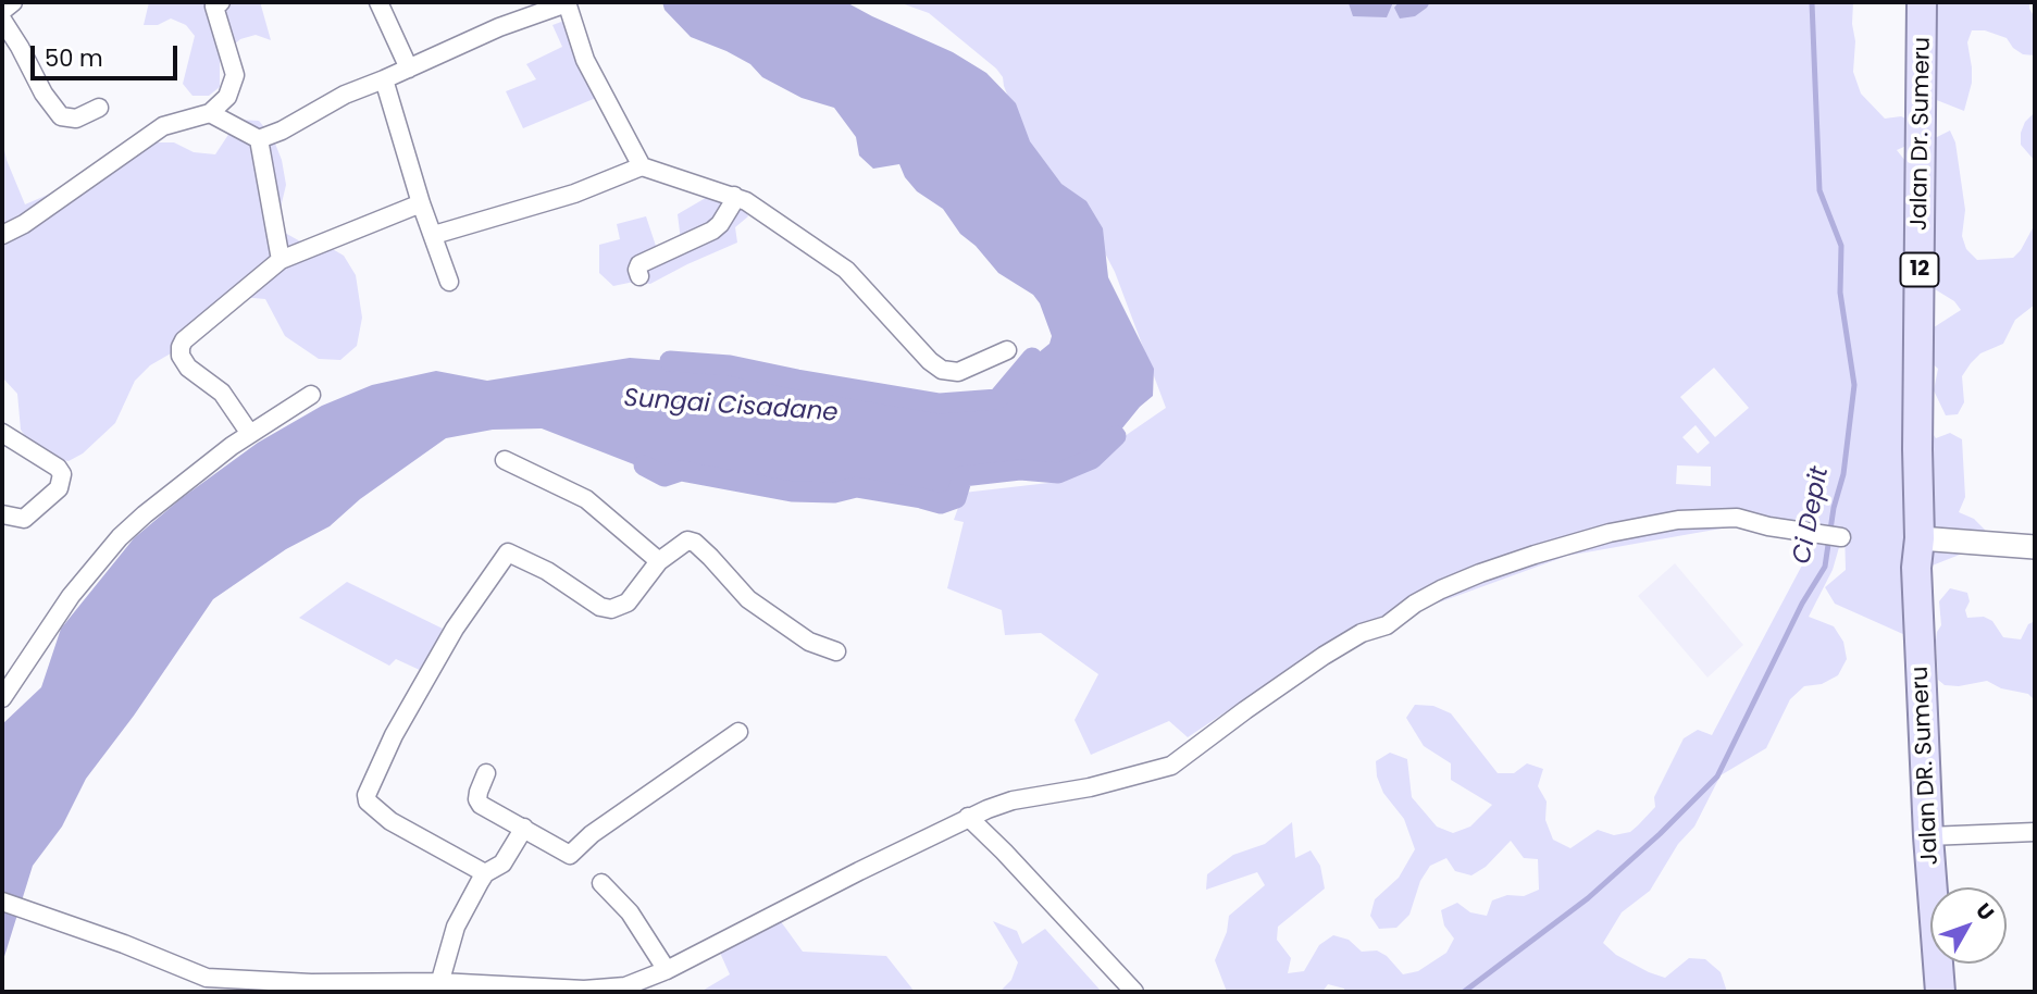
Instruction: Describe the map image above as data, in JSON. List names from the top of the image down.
{
  "streets": {
    "main road": ["Jalan Dr. Sumeru", "12", "Jalan DR. Sumeru"]
  },
  "crossings": [
    ["Jalan Dr. Sumeru", "Jalan DR. Sumeru"]
  ],
  "water": ["Sungai Cisadane", "Ci Depit"],
  "scale_bar": "50 m",
  "north": "top right"
}
